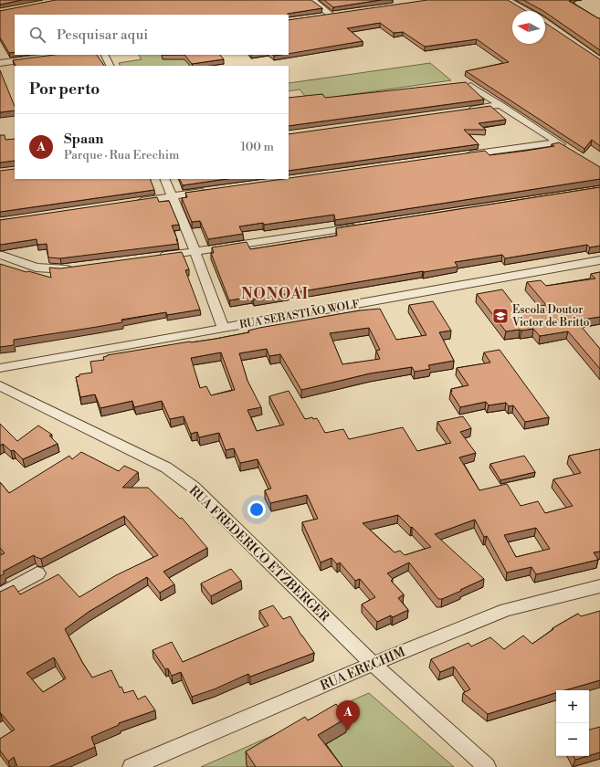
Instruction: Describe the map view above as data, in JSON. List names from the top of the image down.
{
  "streets": {
    "street": ["RUA SEBASTIÃO WOLF", "RUA FREDERICO ETZBERGER", "RUA ERECHIM"]
  },
  "crossings": [
    ["RUA FREDERICO ETZBERGER", "RUA ERECHIM"]
  ],
  "districts": ["NONOAI"],
  "places": {
    "school or university": ["Escola Doutor Victor de Britto"]
  },
  "north": "left",
  "page": {
    "search": "Pesquisar aqui",
    "heading": "Por perto",
    "list": [
      {
        "mark": "A",
        "name": "Spaan",
        "note": "Parque · Rua Erechim",
        "value": "100 m"
      }
    ],
    "map_buttons": ["+", "−"],
    "pins": "A"
  }
}
